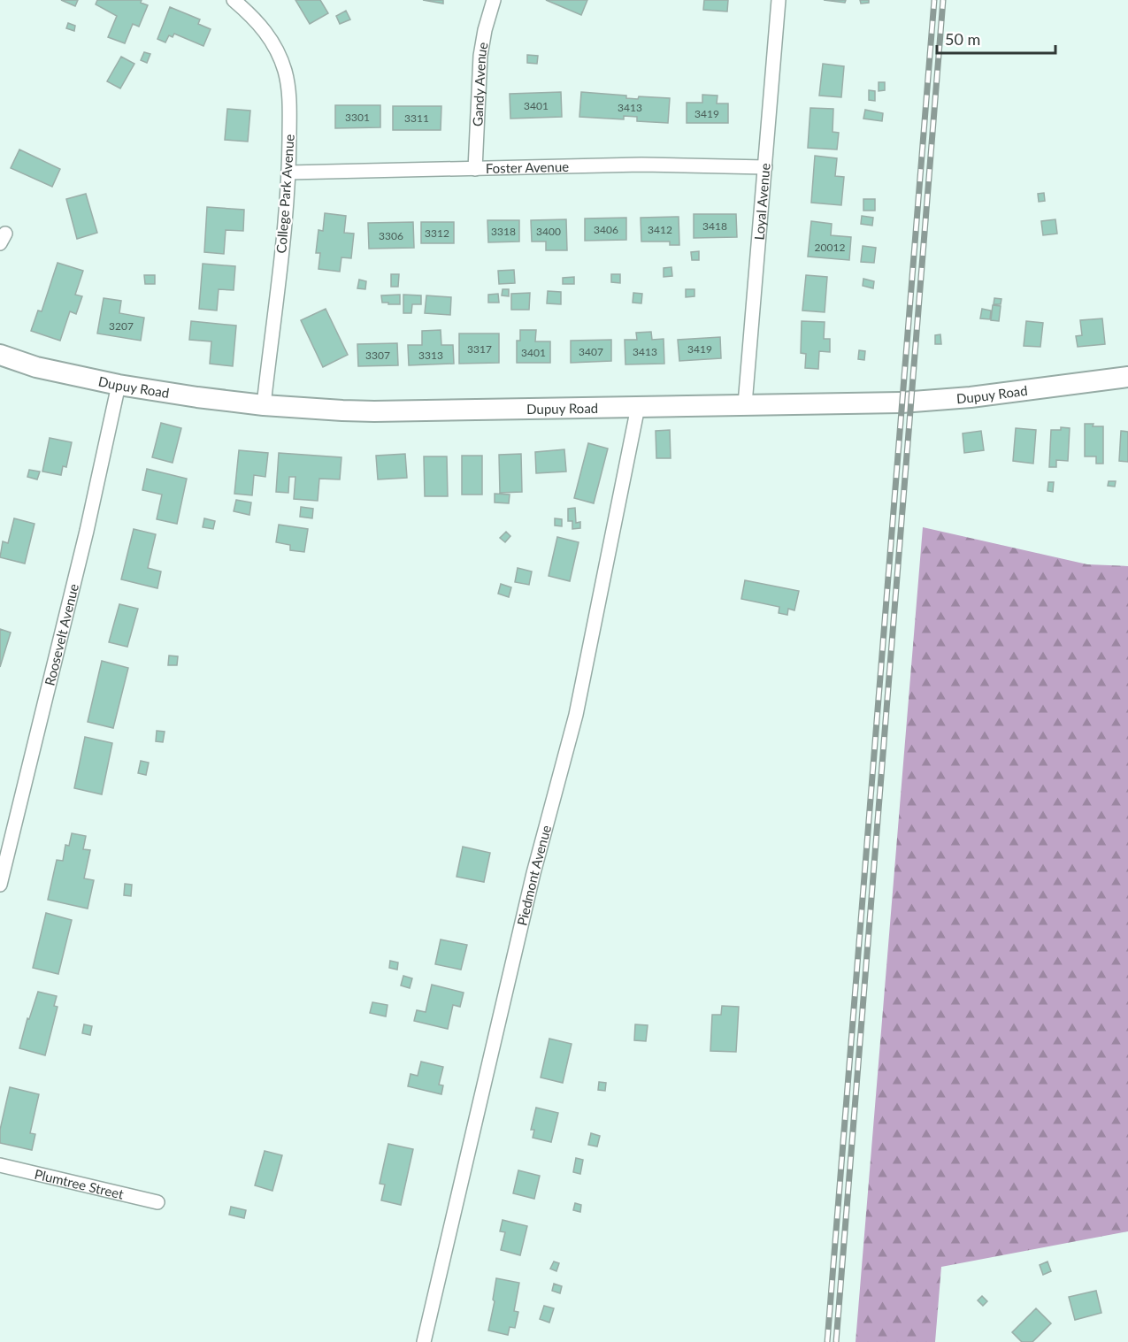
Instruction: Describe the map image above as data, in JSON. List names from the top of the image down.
{
  "streets": {
    "street": [
      "Gandy Avenue",
      "Foster Avenue",
      "College Park Avenue",
      "Loyal Avenue",
      "Dupuy Road",
      "Roosevelt Avenue",
      "Piedmont Avenue",
      "Plumtree Street"
    ]
  },
  "crossings": [
    ["Gandy Avenue", "Foster Avenue"],
    ["Foster Avenue", "College Park Avenue"],
    ["Foster Avenue", "Loyal Avenue"],
    ["College Park Avenue", "Dupuy Road"],
    ["Loyal Avenue", "Dupuy Road"],
    ["Dupuy Road", "Roosevelt Avenue"],
    ["Dupuy Road", "Piedmont Avenue"]
  ],
  "house_numbers": [
    "3401",
    "3413",
    "3419",
    "3301",
    "3311",
    "3418",
    "3406",
    "3412",
    "3318",
    "3400",
    "3312",
    "3306",
    "20012",
    "3207",
    "3317",
    "3419",
    "3407",
    "3413",
    "3401",
    "3307",
    "3313"
  ],
  "scale_bar": "50 m"
}
